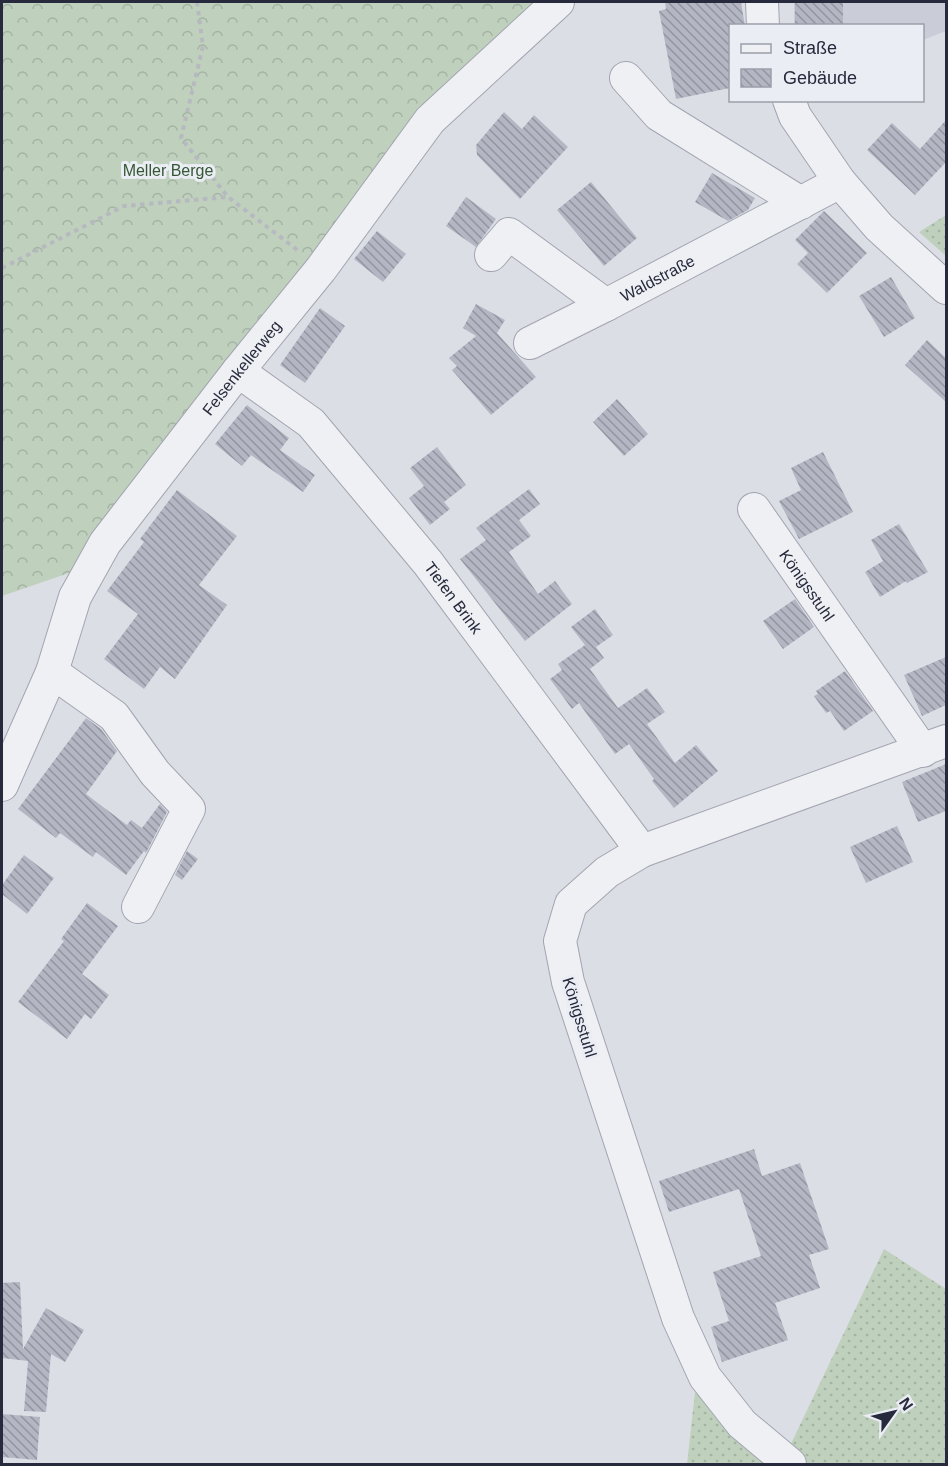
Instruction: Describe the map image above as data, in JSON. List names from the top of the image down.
{
  "streets": {
    "street": [
      "Waldstraße",
      "Felsenkellerweg",
      "Königsstuhl",
      "Tiefen Brink"
    ]
  },
  "crossings": [
    ["Felsenkellerweg", "Tiefen Brink"],
    ["Königsstuhl", "Tiefen Brink"]
  ],
  "parks": ["Meller Berge"],
  "legend": ["Straße", "Gebäude"],
  "north": "top right"
}
